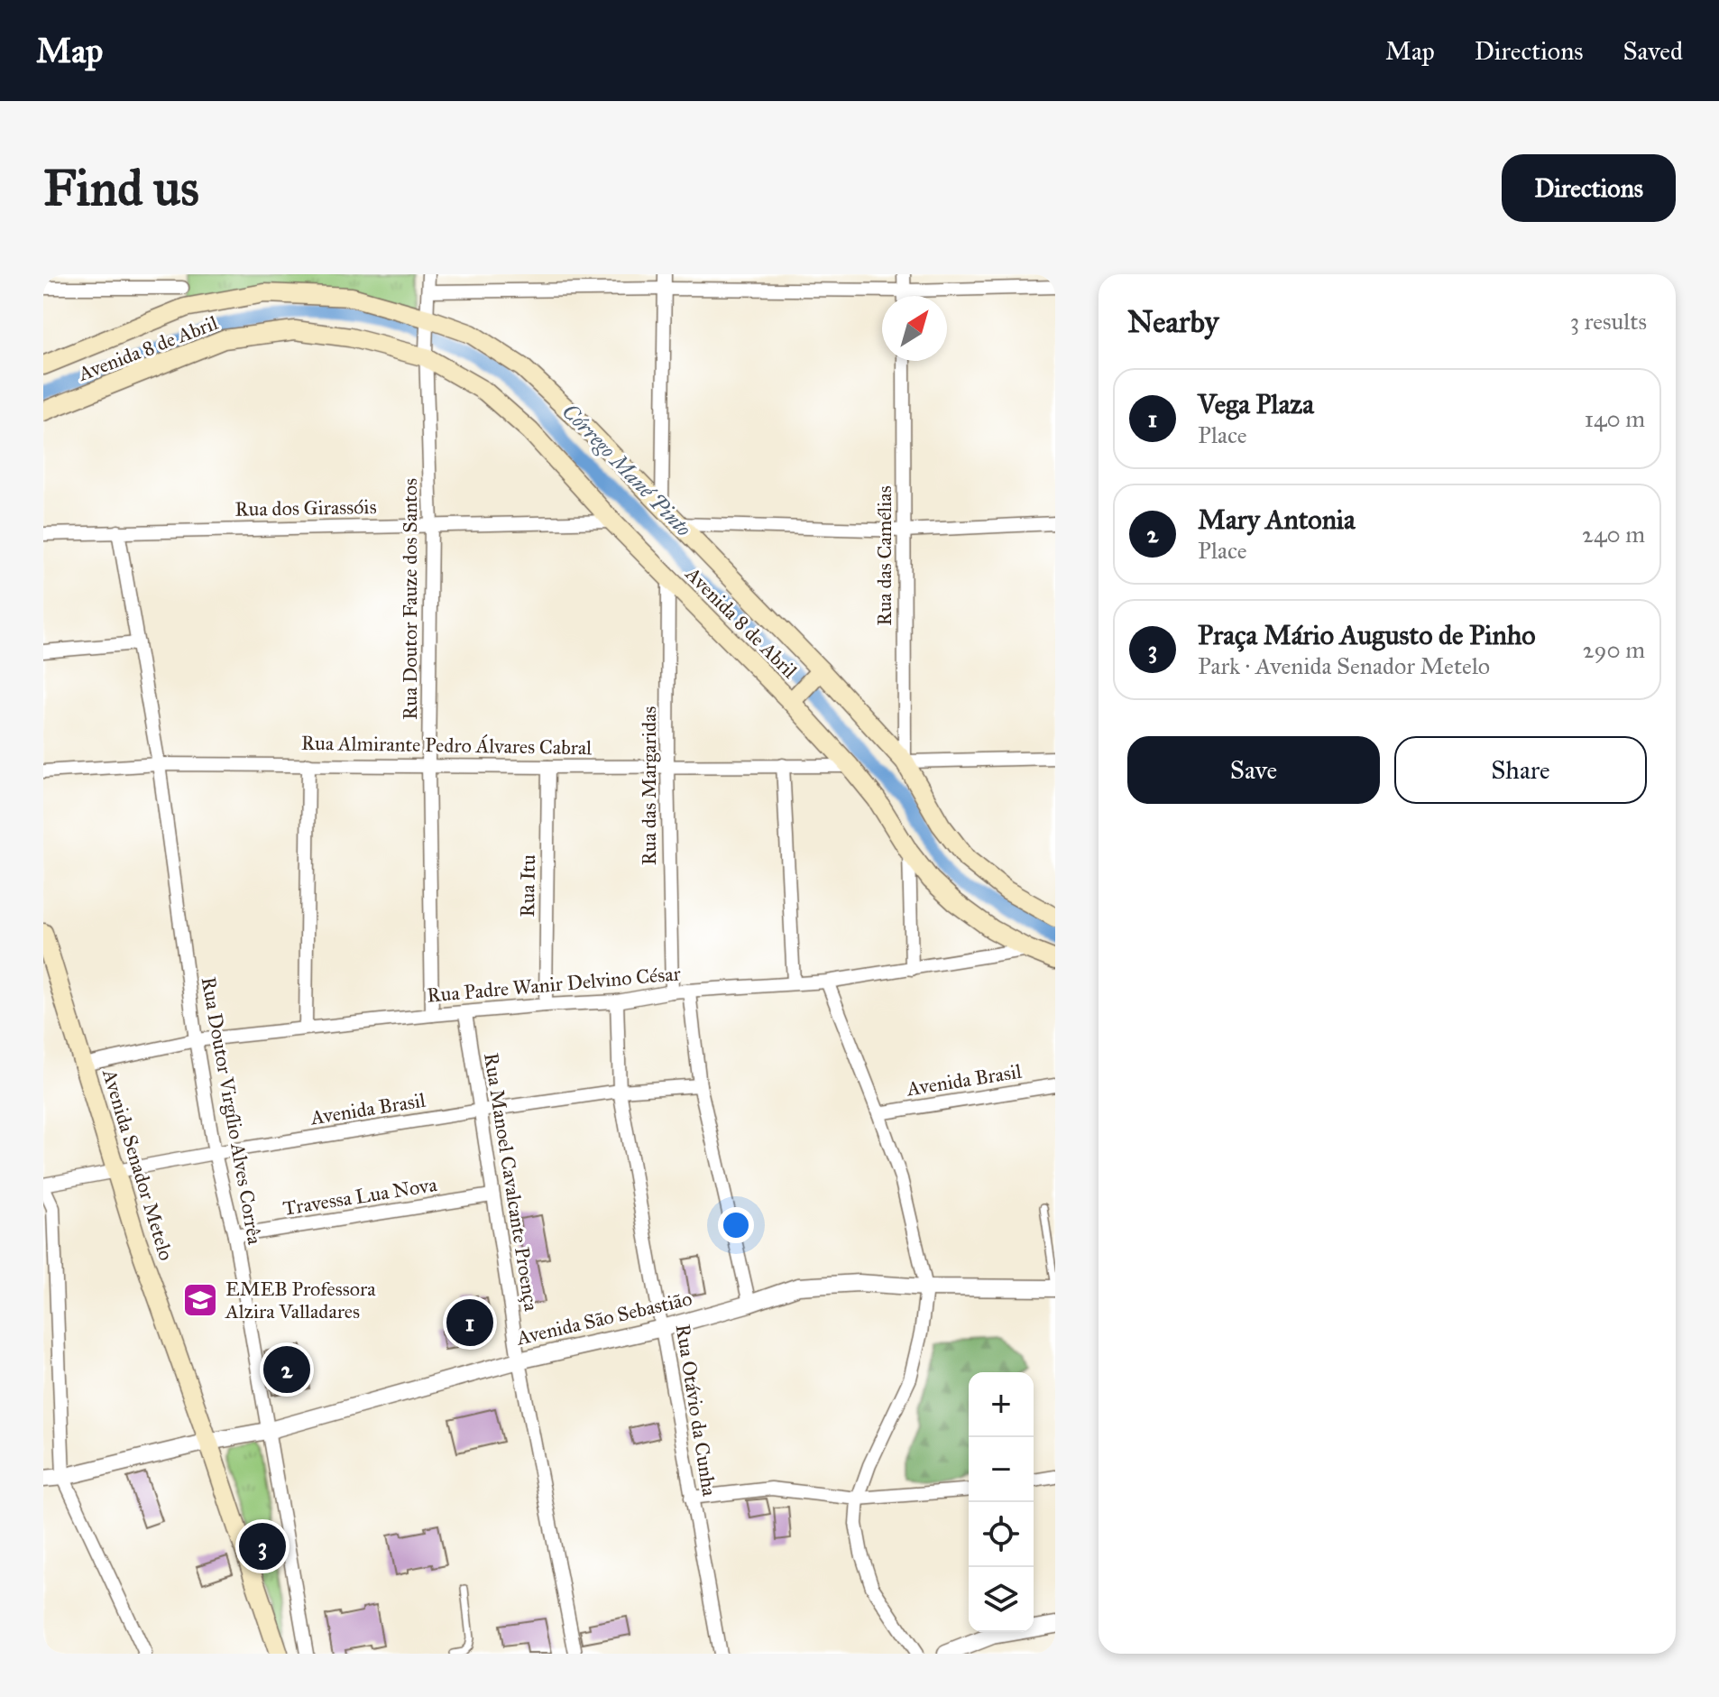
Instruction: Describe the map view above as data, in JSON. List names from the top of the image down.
{
  "streets": {
    "main road": ["Avenida 8 de Abril", "Avenida Senador Metelo"],
    "street": [
      "Rua dos Girassóis",
      "Rua das Camélias",
      "Rua Doutor Fauze dos Santos",
      "Rua Almirante Pedro Álvares Cabral",
      "Rua das Margaridas",
      "Rua Itu",
      "Rua Padre Wanir Delvino César",
      "Avenida Brasil",
      "Rua Doutor Virgílio Alves Corrêa",
      "Rua Manoel Cavalcante Proença",
      "Travessa Lua Nova",
      "Avenida São Sebastião",
      "Rua Otávio da Cunha"
    ]
  },
  "crossings": [
    ["Avenida 8 de Abril", "Rua dos Girassóis"],
    ["Avenida 8 de Abril", "Rua das Camélias"],
    ["Avenida 8 de Abril", "Rua Doutor Fauze dos Santos"],
    ["Avenida 8 de Abril", "Rua Almirante Pedro Álvares Cabral"],
    ["Avenida 8 de Abril", "Rua das Margaridas"],
    ["Avenida 8 de Abril", "Rua Padre Wanir Delvino César"],
    ["Rua dos Girassóis", "Rua Doutor Fauze dos Santos"],
    ["Rua dos Girassóis", "Rua Doutor Virgílio Alves Corrêa"],
    ["Rua Doutor Fauze dos Santos", "Rua Almirante Pedro Álvares Cabral"],
    ["Rua Doutor Fauze dos Santos", "Rua Padre Wanir Delvino César"],
    ["Rua Almirante Pedro Álvares Cabral", "Rua das Margaridas"],
    ["Rua Almirante Pedro Álvares Cabral", "Rua Itu"],
    ["Rua Almirante Pedro Álvares Cabral", "Rua Doutor Virgílio Alves Corrêa"],
    ["Rua das Margaridas", "Rua Padre Wanir Delvino César"],
    ["Rua Itu", "Rua Padre Wanir Delvino César"],
    ["Rua Padre Wanir Delvino César", "Rua Doutor Virgílio Alves Corrêa"],
    ["Rua Padre Wanir Delvino César", "Avenida Senador Metelo"],
    ["Rua Padre Wanir Delvino César", "Rua Manoel Cavalcante Proença"],
    ["Rua Padre Wanir Delvino César", "Rua Otávio da Cunha"],
    ["Avenida Brasil", "Rua Doutor Virgílio Alves Corrêa"],
    ["Avenida Brasil", "Avenida Senador Metelo"],
    ["Avenida Brasil", "Rua Manoel Cavalcante Proença"],
    ["Avenida Brasil", "Rua Otávio da Cunha"],
    ["Rua Doutor Virgílio Alves Corrêa", "Travessa Lua Nova"],
    ["Rua Doutor Virgílio Alves Corrêa", "Avenida São Sebastião"],
    ["Avenida Senador Metelo", "Avenida São Sebastião"],
    ["Rua Manoel Cavalcante Proença", "Travessa Lua Nova"],
    ["Rua Manoel Cavalcante Proença", "Avenida São Sebastião"],
    ["Avenida São Sebastião", "Rua Otávio da Cunha"]
  ],
  "water": ["Córrego Mané Pinto"],
  "places": {
    "school or university": ["EMEB Professora Alzira Valladares"]
  },
  "north": "top right",
  "page": {
    "header": "Map",
    "nav": ["Map", "Directions", "Saved"],
    "buttons": [
      "Directions",
      ["Save", "Share"]
    ],
    "title": "Find us",
    "heading": ["Nearby", "3 results"],
    "list": [
      {
        "mark": "1",
        "name": "Vega Plaza",
        "note": "Place",
        "value": "140 m"
      },
      {
        "mark": "2",
        "name": "Mary Antonia",
        "note": "Place",
        "value": "240 m"
      },
      {
        "mark": "3",
        "name": "Praça Mário Augusto de Pinho",
        "note": "Park · Avenida Senador Metelo",
        "value": "290 m"
      }
    ],
    "pins": ["1", "2", "3"],
    "map_buttons": ["+", "−"]
  }
}
